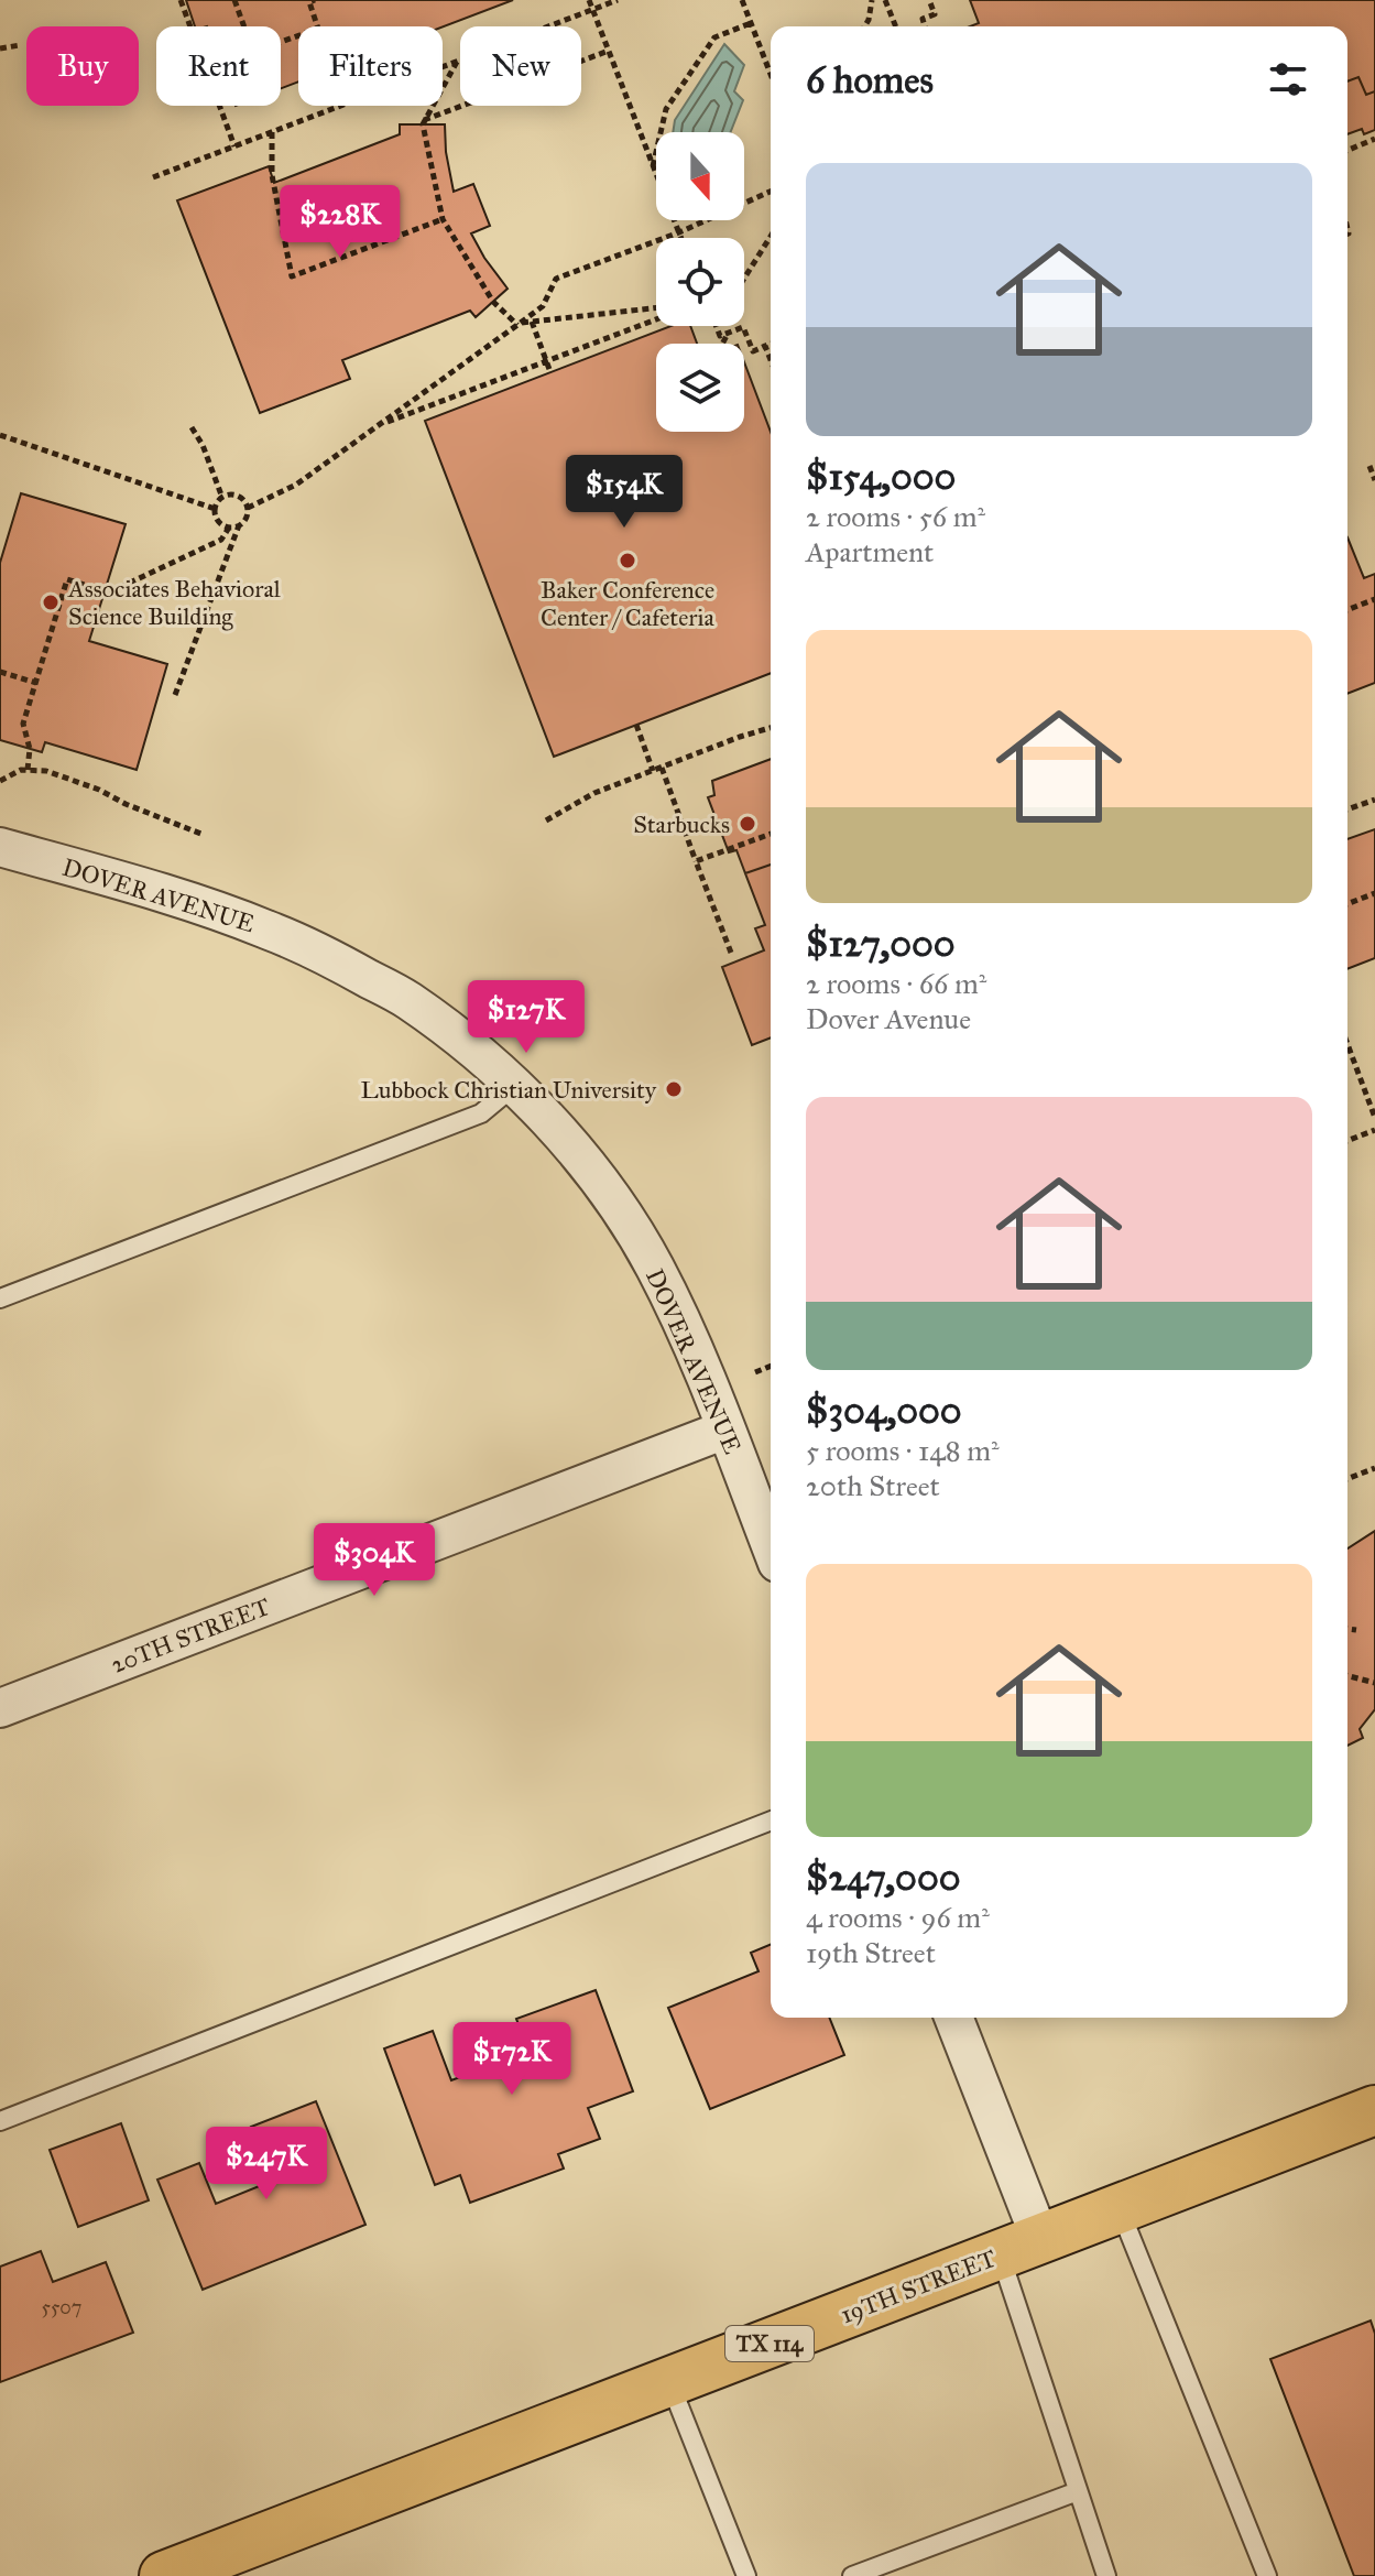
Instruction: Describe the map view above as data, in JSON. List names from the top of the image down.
{
  "streets": {
    "main road": ["19TH STREET", "TX 114"],
    "street": ["DOVER AVENUE", "20TH STREET"]
  },
  "crossings": [
    ["DOVER AVENUE", "20TH STREET"]
  ],
  "places": [
    "Baker Conference Center / Cafeteria",
    "Associates Behavioral Science Building",
    "Starbucks",
    "Lubbock Christian University"
  ],
  "house_numbers": ["5507"],
  "north": "bottom",
  "page": {
    "chip": [
      "Buy",
      "Rent",
      "Filters",
      "New"
    ],
    "heading": "6 homes",
    "list": [
      {
        "name": "$154,000",
        "note": "2 rooms · 56 m² · Apartment"
      },
      {
        "name": "$127,000",
        "note": "2 rooms · 66 m² · Dover Avenue"
      },
      {
        "name": "$304,000",
        "note": "5 rooms · 148 m² · 20th Street"
      },
      {
        "name": "$247,000",
        "note": "4 rooms · 96 m² · 19th Street"
      }
    ],
    "price": [
      "$228K",
      "$154K",
      "$127K",
      "$304K",
      "$172K",
      "$247K"
    ]
  }
}
